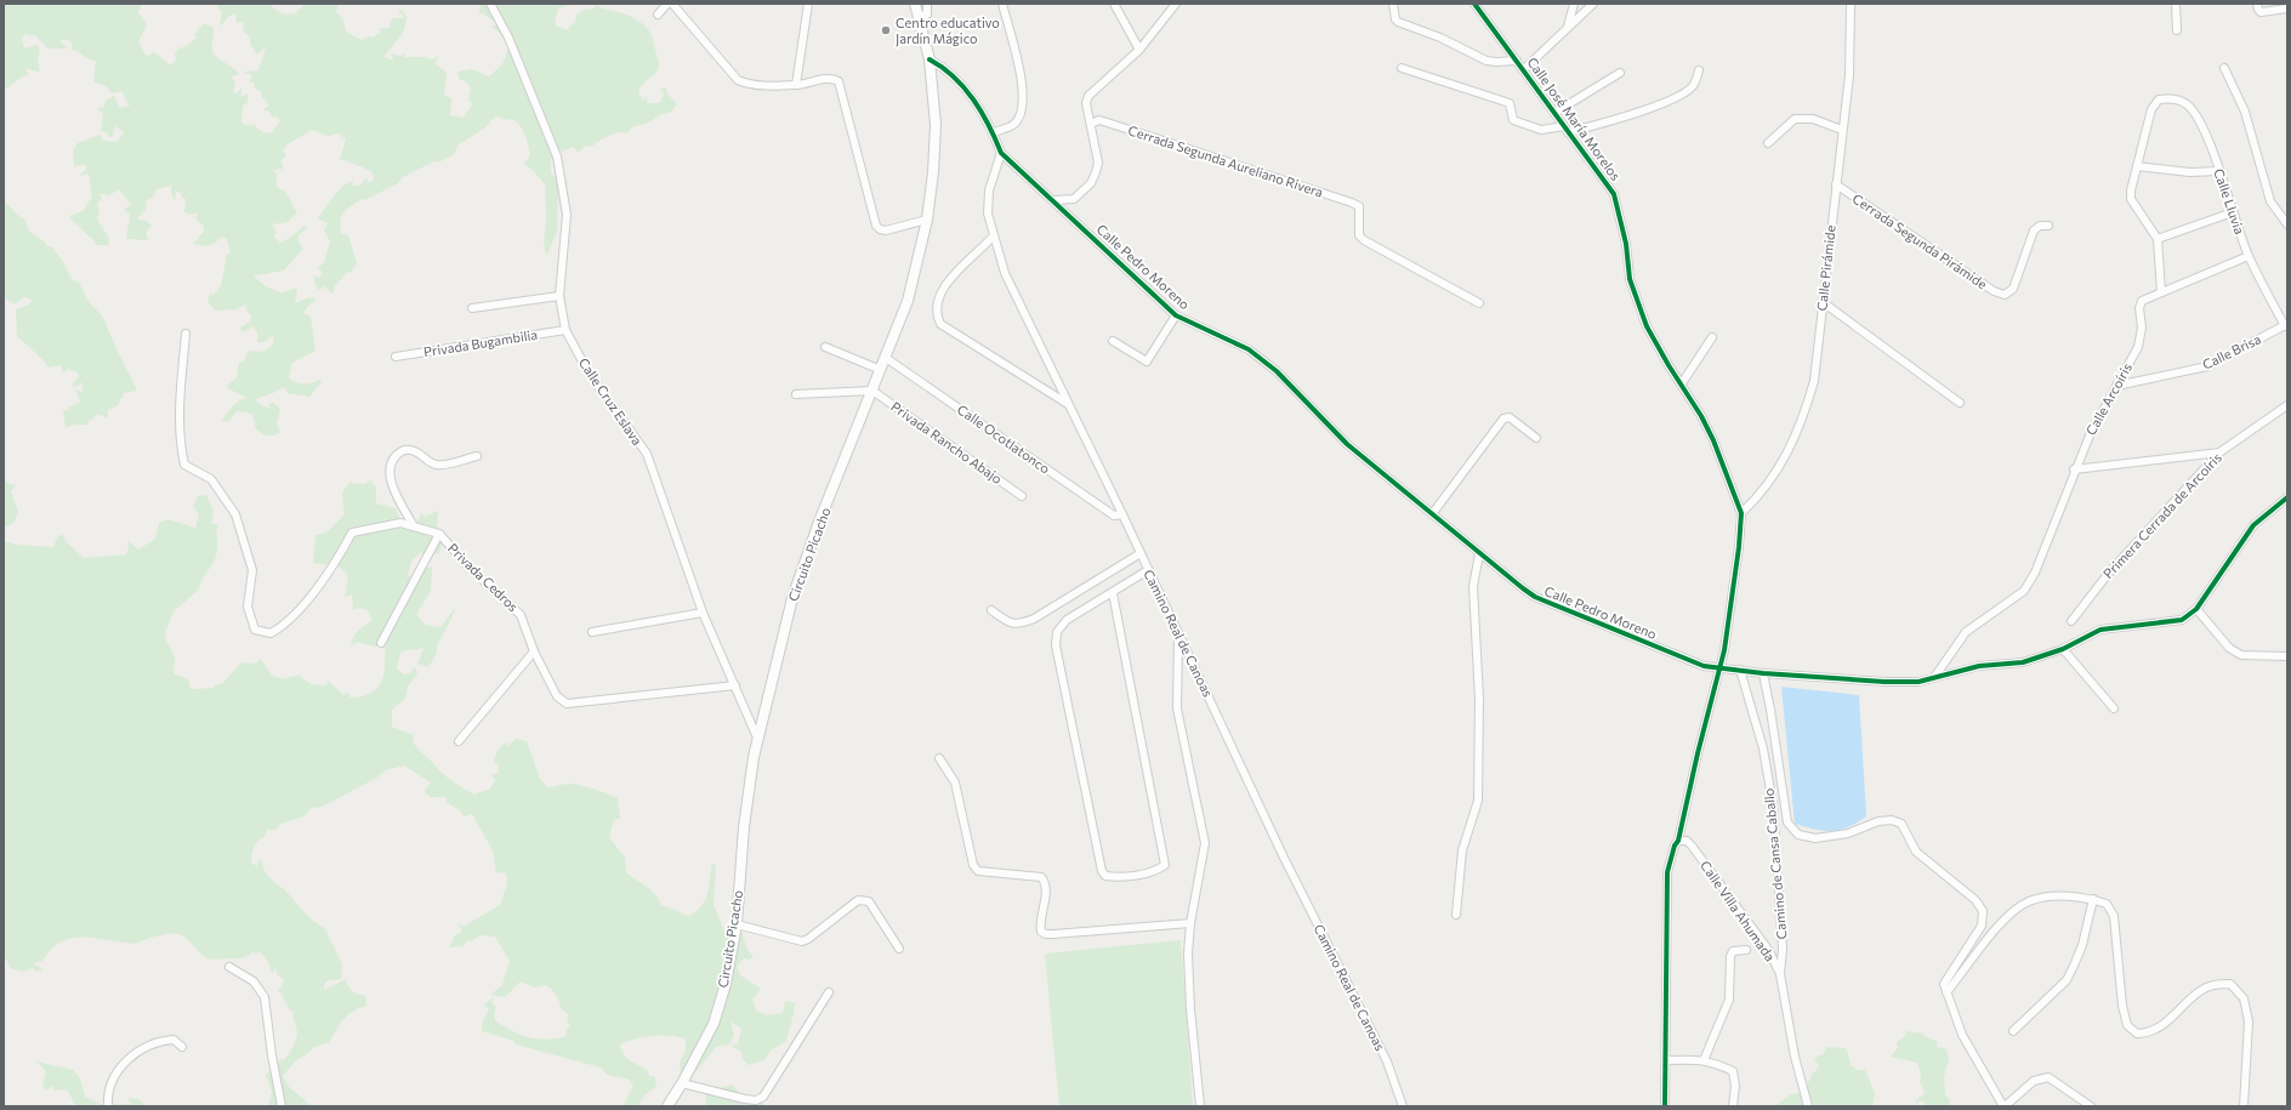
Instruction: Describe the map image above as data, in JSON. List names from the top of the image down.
{
  "streets": {
    "main road": ["Circuito Picacho"],
    "street": [
      "Calle José María Morelos",
      "Cerrada Segunda Aureliano Rivera",
      "Calle Lluvia",
      "Cerrada Segunda Pirámide",
      "Calle Pedro Moreno",
      "Calle Pirámide",
      "Privada Bugambilia",
      "Calle Brisa",
      "Calle Arcoíris",
      "Calle Cruz Eslava",
      "Calle Ocotlatonco",
      "Privada Rancho Abajo",
      "Primera Cerrada de Arcoíris",
      "Privada Cedros",
      "Camino Real de Canoas",
      "Camino de Cansa Caballo",
      "Calle Villa Ahumada"
    ]
  },
  "crossings": [
    ["Calle José María Morelos", "Calle Pedro Moreno"],
    ["Calle José María Morelos", "Calle Pirámide"],
    ["Calle José María Morelos", "Calle Villa Ahumada"],
    ["Calle Lluvia", "Calle Brisa"],
    ["Cerrada Segunda Pirámide", "Calle Pirámide"],
    ["Calle Pedro Moreno", "Calle Arcoíris"],
    ["Calle Pedro Moreno", "Circuito Picacho"],
    ["Calle Pedro Moreno", "Camino Real de Canoas"],
    ["Calle Pedro Moreno", "Camino de Cansa Caballo"],
    ["Privada Bugambilia", "Calle Cruz Eslava"],
    ["Calle Brisa", "Calle Arcoíris"],
    ["Calle Cruz Eslava", "Circuito Picacho"],
    ["Calle Cruz Eslava", "Privada Cedros"],
    ["Calle Ocotlatonco", "Circuito Picacho"],
    ["Calle Ocotlatonco", "Camino Real de Canoas"],
    ["Privada Rancho Abajo", "Circuito Picacho"],
    ["Camino de Cansa Caballo", "Calle Villa Ahumada"]
  ],
  "places": ["Centro educativo Jardín Mágico"]
}
